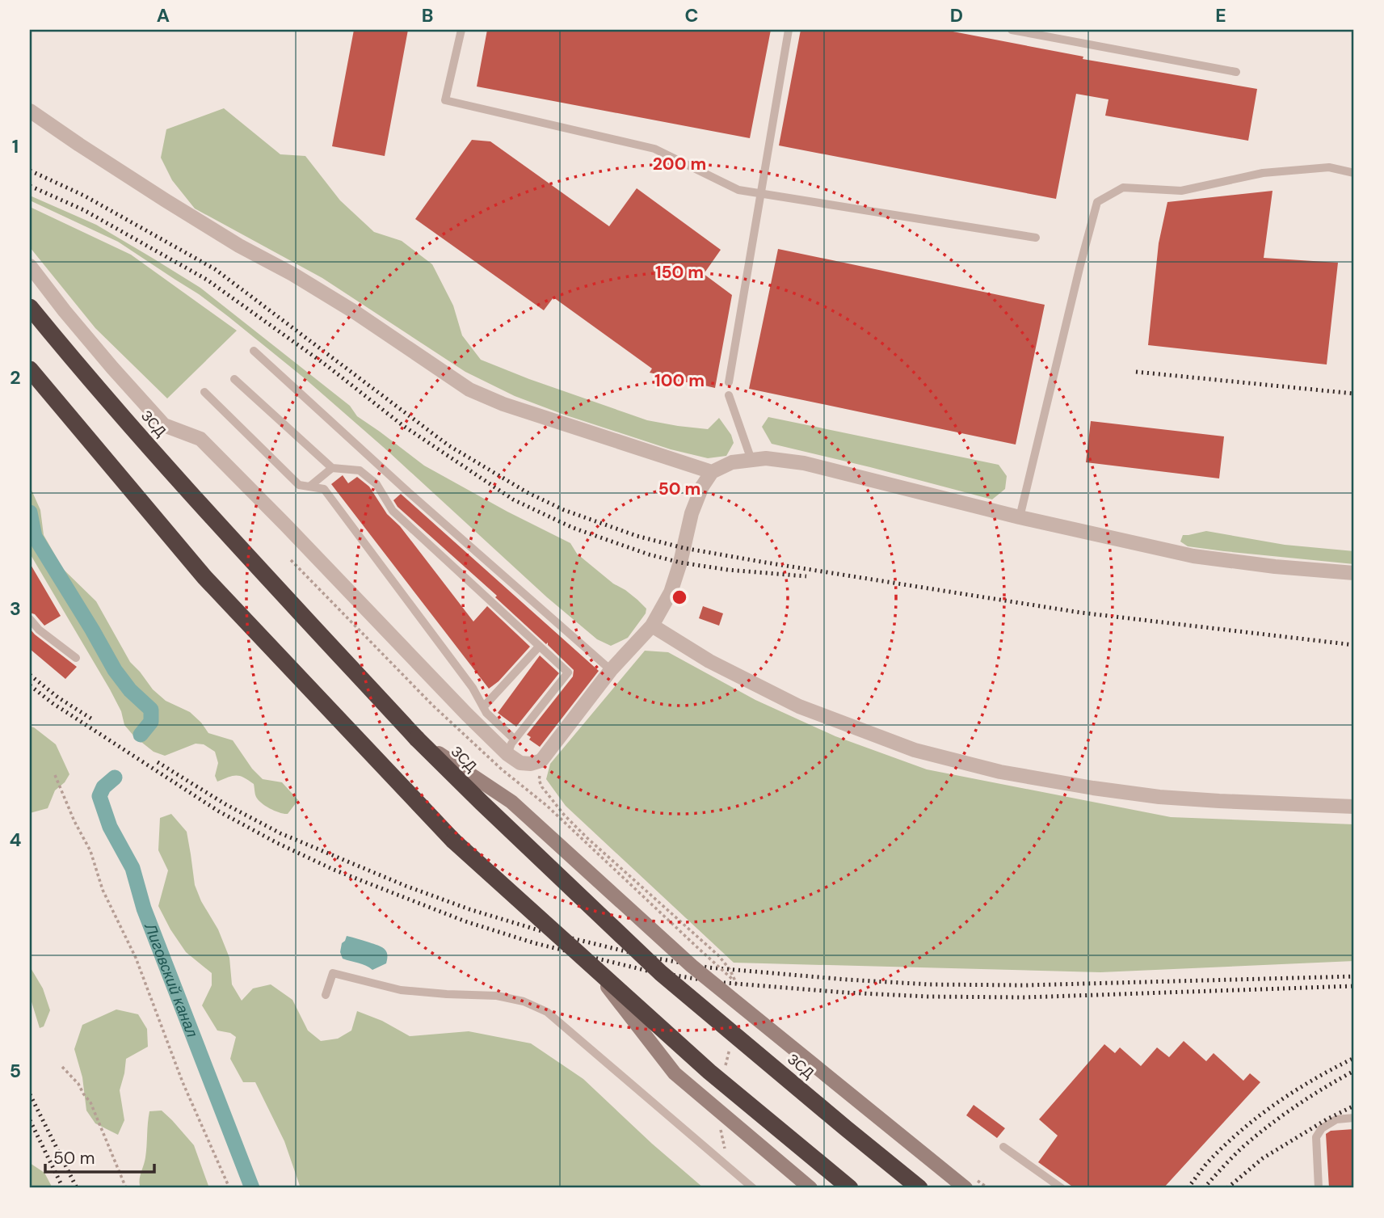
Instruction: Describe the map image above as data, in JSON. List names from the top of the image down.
{
  "streets": {
    "highway": ["ЗСД"]
  },
  "water": ["Лиговский канал"],
  "scale_bar": "50 m",
  "grid": {
    "columns": [
      "A",
      "B",
      "C",
      "D",
      "E"
    ],
    "rows": [
      "1",
      "2",
      "3",
      "4",
      "5"
    ]
  },
  "rings": [
    "200 m",
    "150 m",
    "100 m",
    "50 m"
  ]
}
